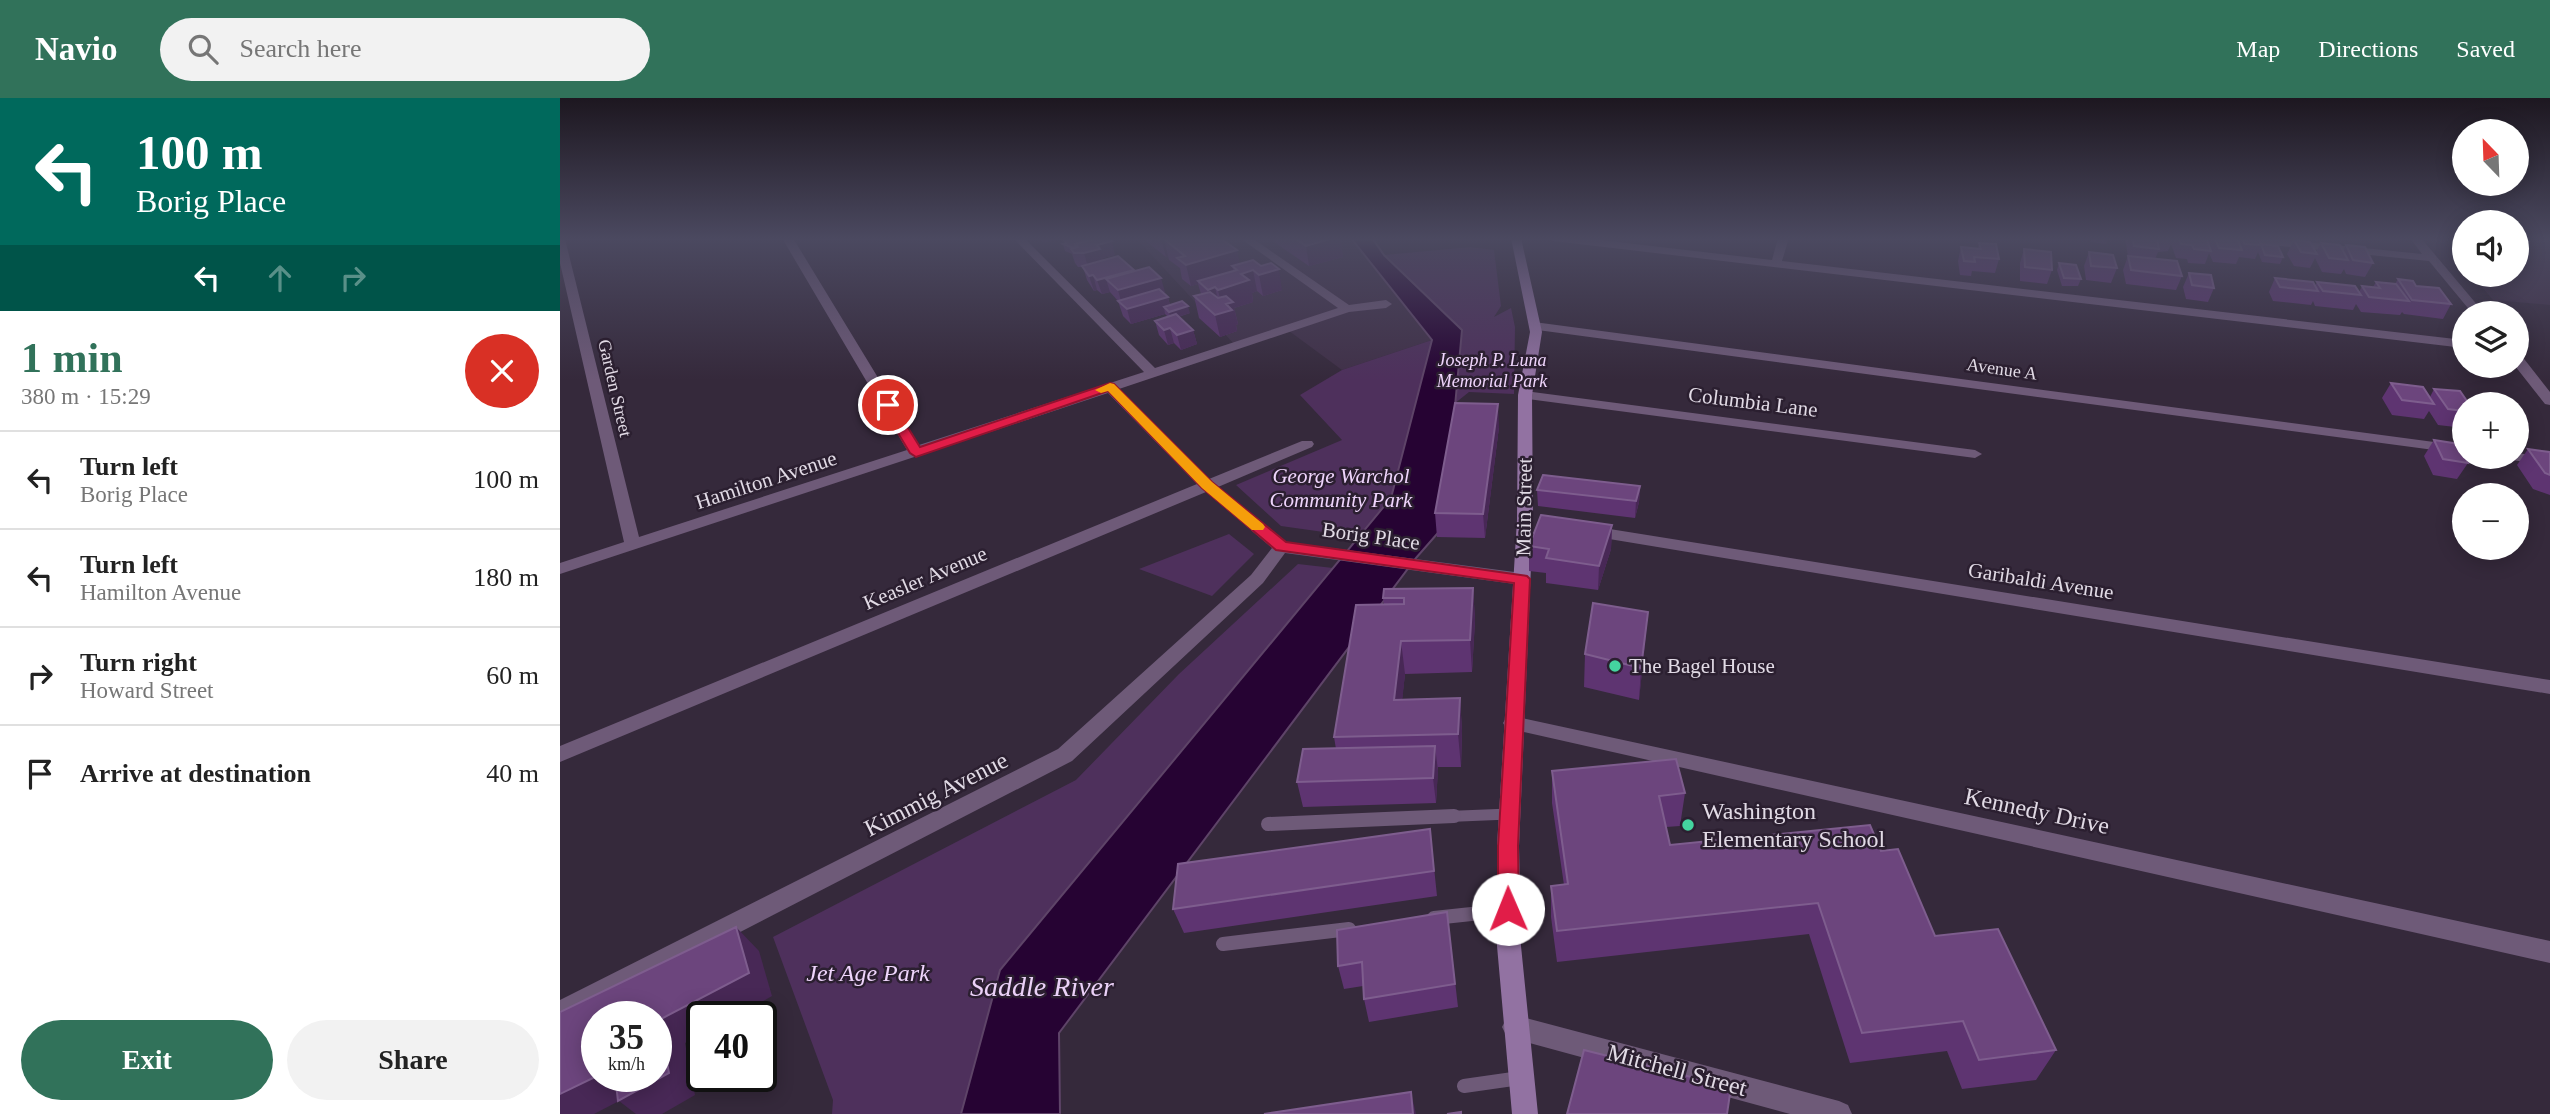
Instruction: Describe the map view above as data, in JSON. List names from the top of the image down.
{
  "streets": {
    "street": [
      "Avenue A",
      "Garden Street",
      "Columbia Lane",
      "Hamilton Avenue",
      "Main Street",
      "Borig Place",
      "Keasler Avenue",
      "Garibaldi Avenue",
      "Kimmig Avenue",
      "Kennedy Drive",
      "Mitchell Street"
    ]
  },
  "crossings": [
    ["Avenue A", "Main Street"],
    ["Garden Street", "Hamilton Avenue"],
    ["Columbia Lane", "Main Street"],
    ["Main Street", "Borig Place"],
    ["Main Street", "Kennedy Drive"],
    ["Main Street", "Mitchell Street"],
    ["Borig Place", "Kimmig Avenue"]
  ],
  "water": ["Saddle River"],
  "parks": ["Joseph P. Luna Memorial Park", "George Warchol Community Park", "Jet Age Park"],
  "places": ["The Bagel House", "Washington Elementary School"],
  "north": "top left",
  "page": {
    "header": "Navio",
    "search": "Search here",
    "nav": ["Map", "Directions", "Saved"],
    "turn": ["100 m", "Borig Place"],
    "map_buttons": ["+", "−"],
    "heading": ["1 min", "380 m · 15:29"],
    "list": [
      {
        "name": "Turn left",
        "note": "Borig Place",
        "value": "100 m"
      },
      {
        "name": "Turn left",
        "note": "Hamilton Avenue",
        "value": "180 m"
      },
      {
        "name": "Turn right",
        "note": "Howard Street",
        "value": "60 m"
      },
      {
        "name": "Arrive at destination",
        "value": "40 m"
      }
    ],
    "speed": "35 km/h",
    "limit": "40",
    "buttons": ["Exit", "Share"]
  }
}
